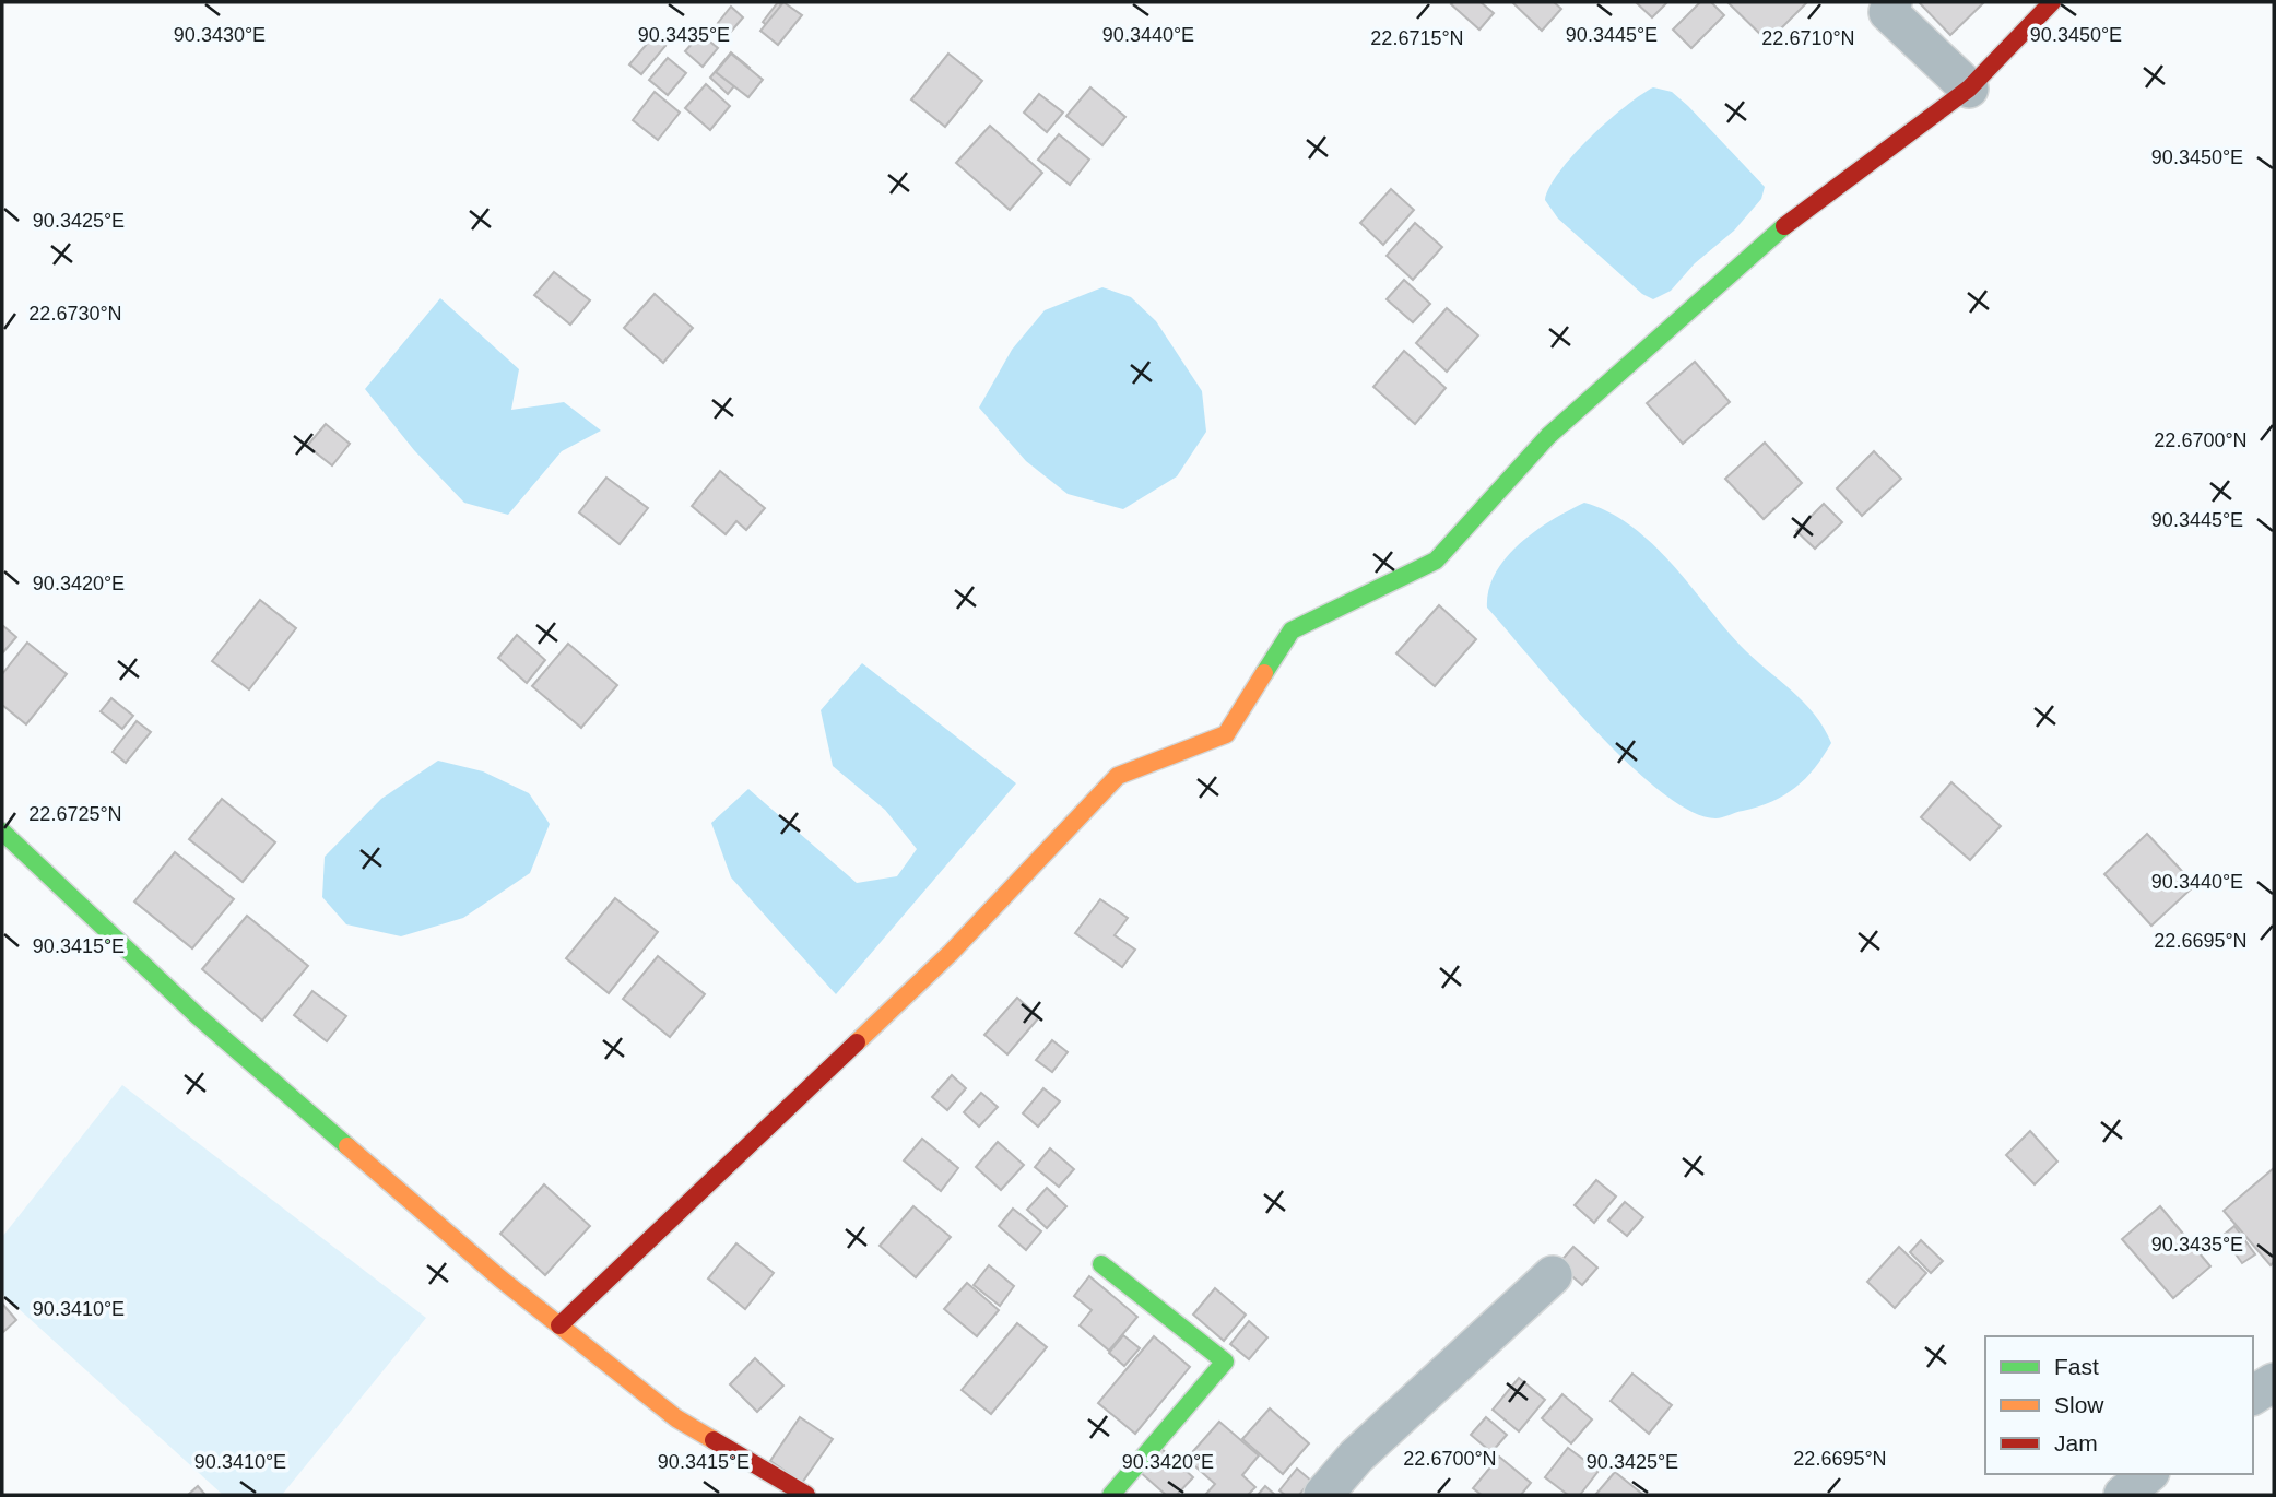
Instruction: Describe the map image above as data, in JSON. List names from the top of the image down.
{
  "legend": ["Fast", "Slow", "Jam"],
  "coordinates": [
    "90.3435°E",
    "90.3440°E",
    "90.3445°E",
    "90.3450°E",
    "90.3430°E",
    "22.6715°N",
    "22.6710°N",
    "90.3425°E",
    "22.6730°N",
    "22.6700°N",
    "90.3420°E",
    "22.6725°N",
    "22.6695°N",
    "90.3415°E",
    "90.3410°E"
  ]
}
